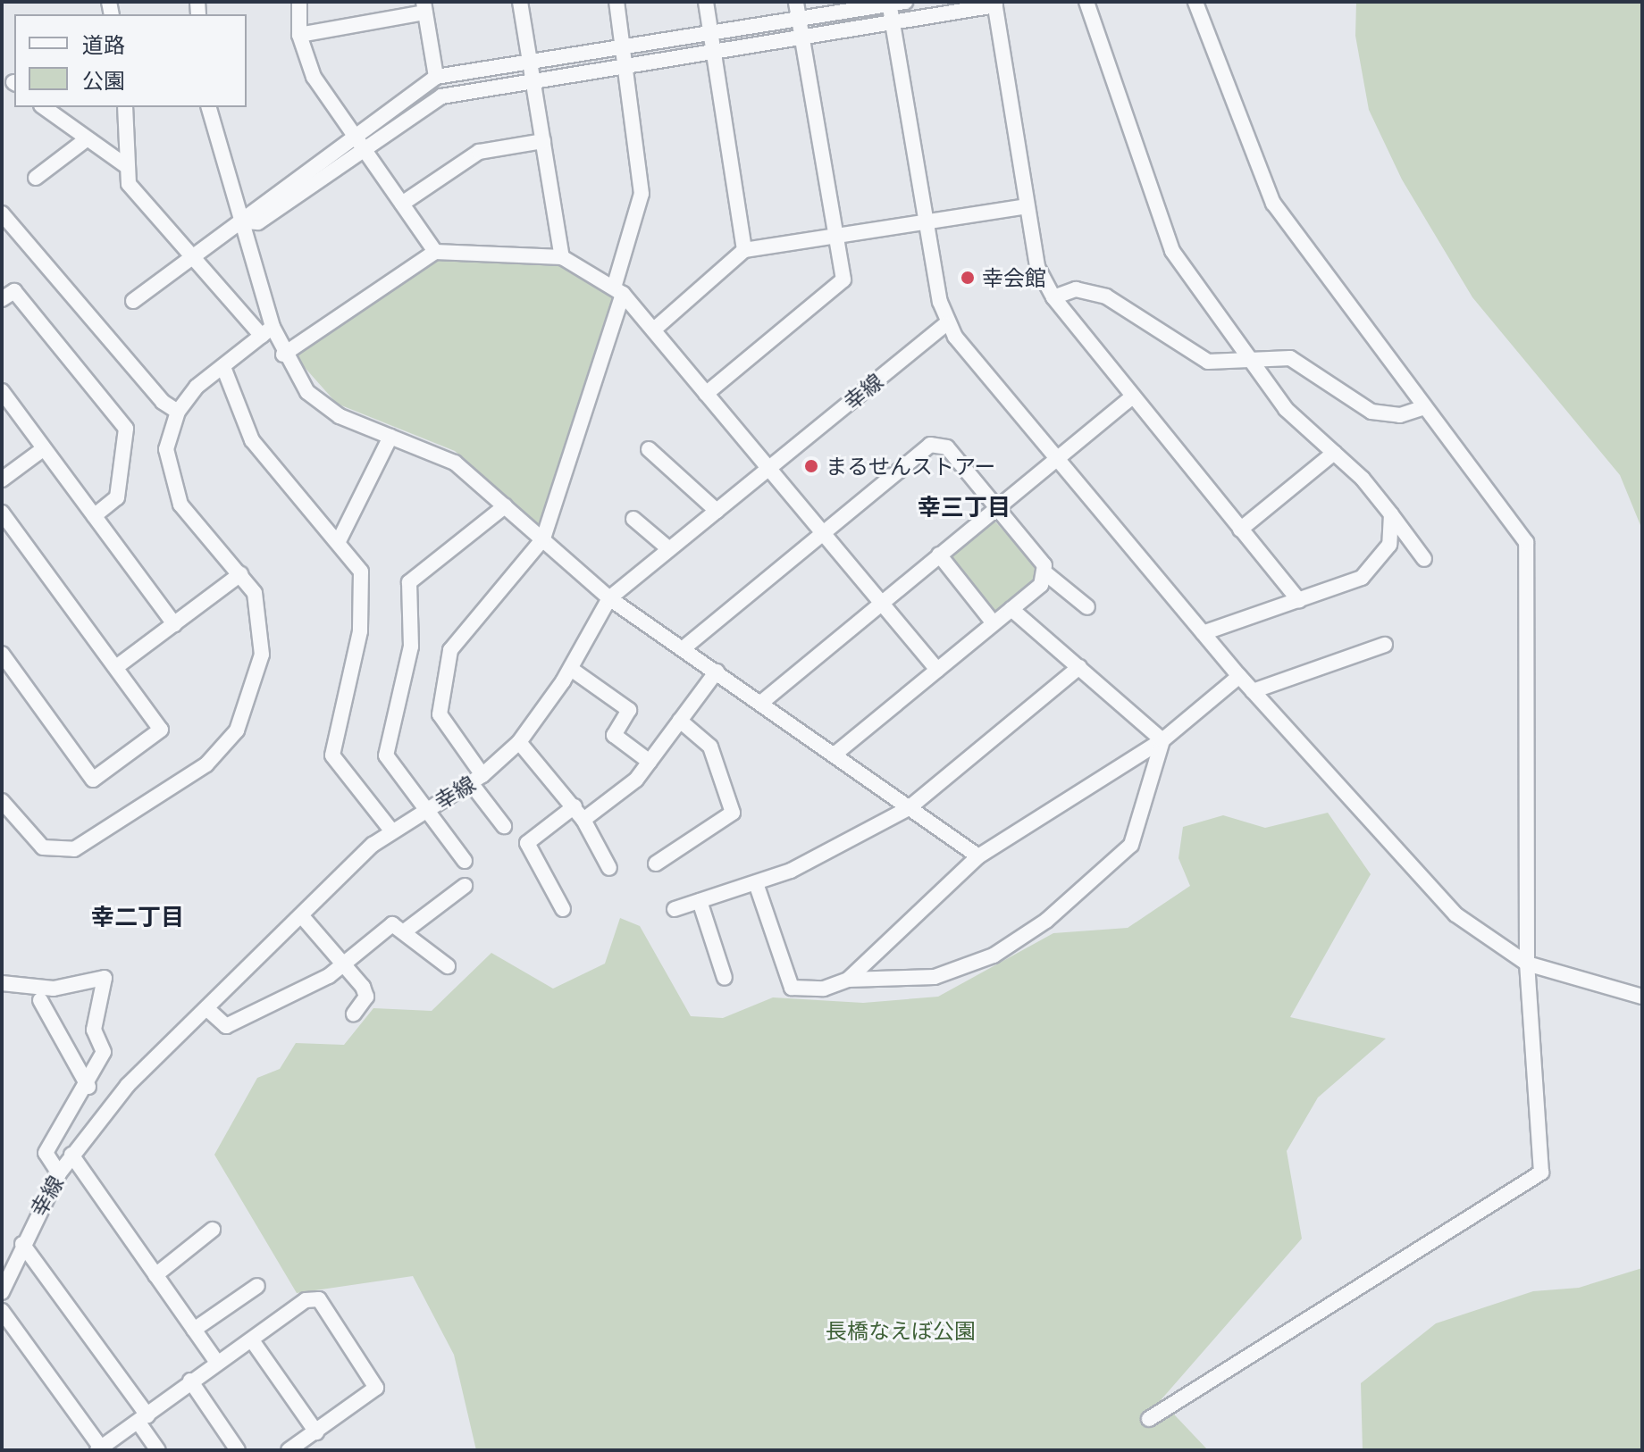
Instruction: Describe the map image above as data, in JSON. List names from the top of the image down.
{
  "streets": {
    "street": ["幸線"]
  },
  "districts": ["幸三丁目", "幸二丁目"],
  "parks": ["長橋なえぼ公園"],
  "places": ["幸会館", "まるせんストアー"],
  "legend": ["道路", "公園"]
}
